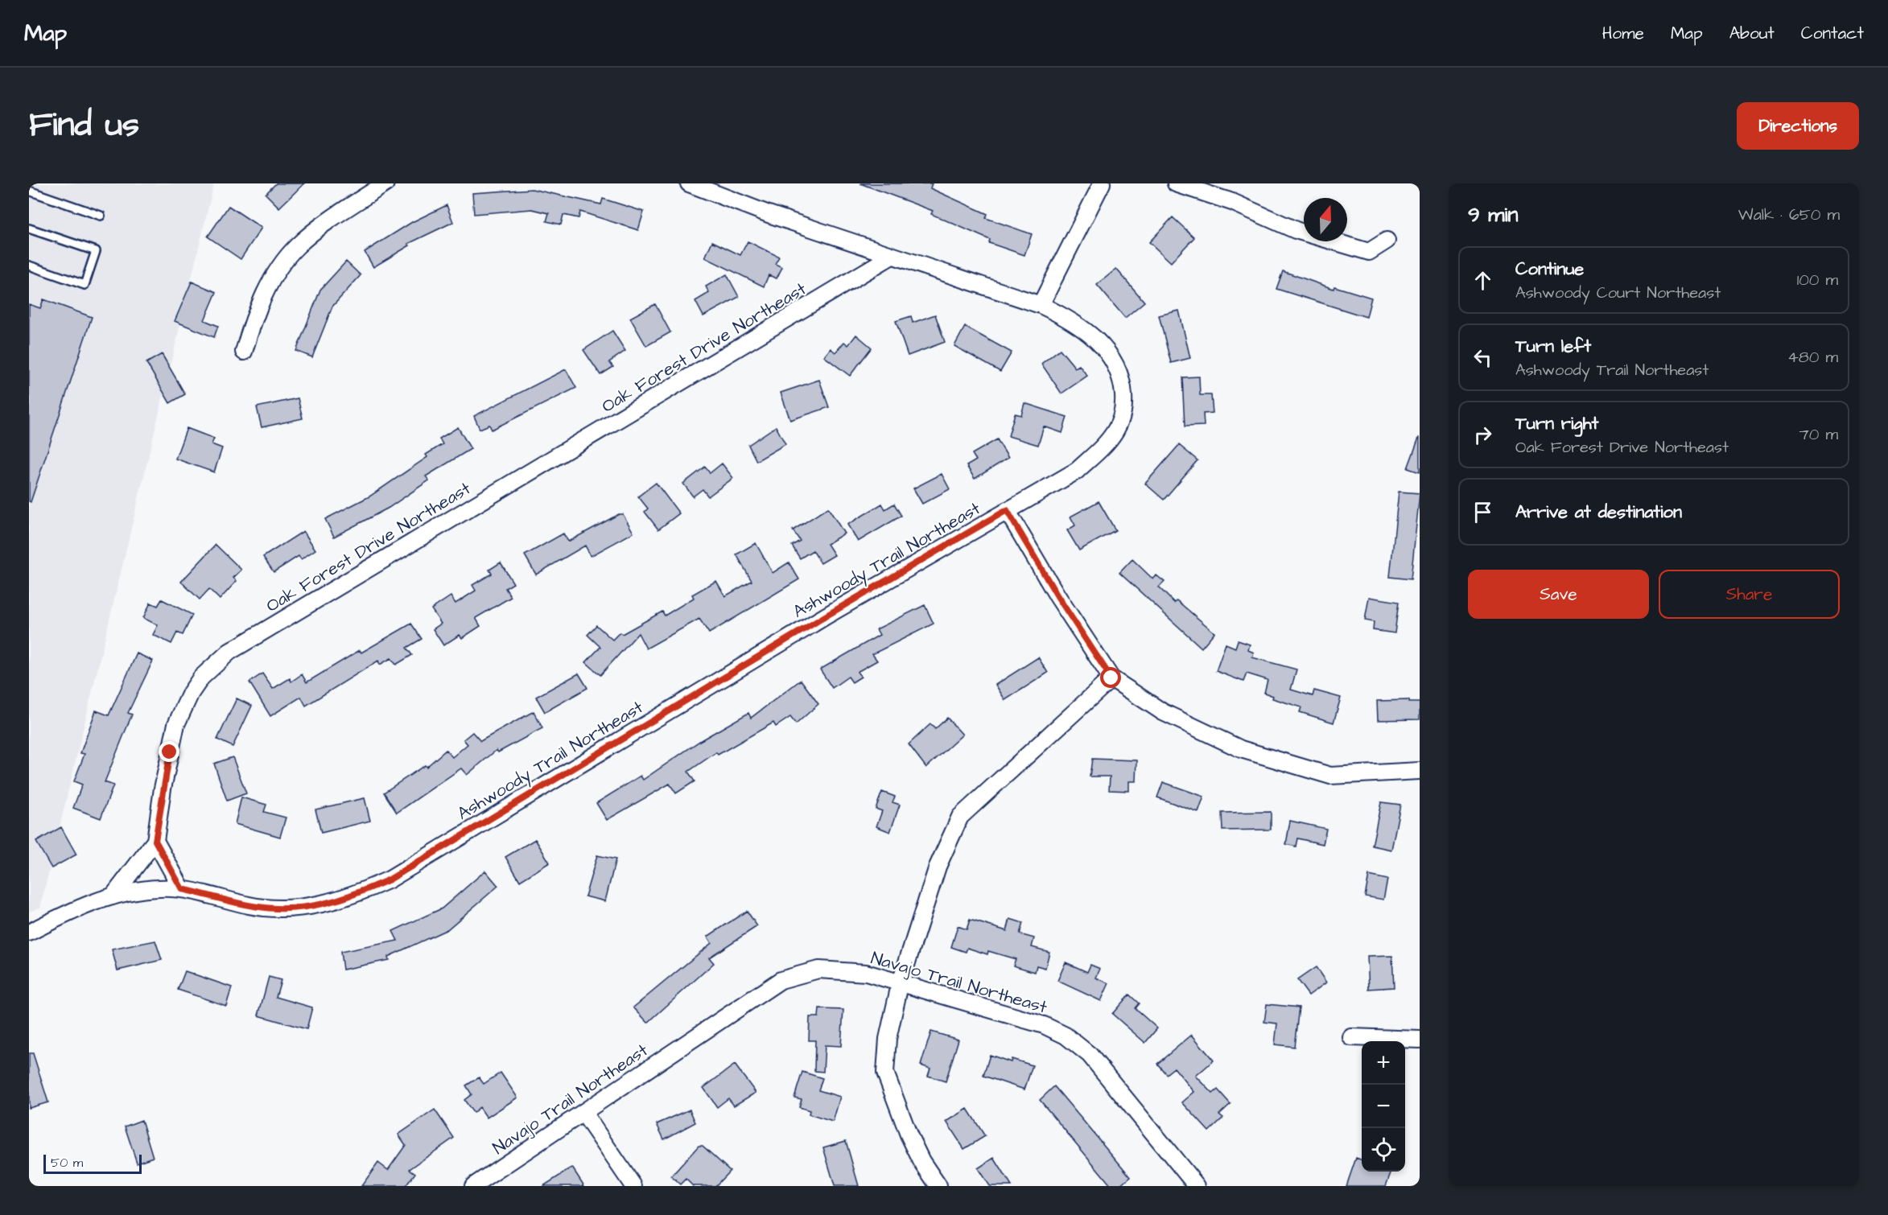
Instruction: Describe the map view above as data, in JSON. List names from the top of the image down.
{
  "streets": {
    "street": ["Oak Forest Drive Northeast", "Ashwoody Trail Northeast", "Navajo Trail Northeast"]
  },
  "crossings": [
    ["Oak Forest Drive Northeast", "Ashwoody Trail Northeast"]
  ],
  "scale_bar": "50 m",
  "north": "top",
  "page": {
    "header": "Map",
    "nav": [
      "Home",
      "Map",
      "About",
      "Contact"
    ],
    "title": "Find us",
    "buttons": [
      "Directions",
      ["Save", "Share"]
    ],
    "heading": ["9 min", "Walk · 650 m"],
    "list": [
      ["Continue", "Ashwoody Court Northeast", "100 m"],
      ["Turn left", "Ashwoody Trail Northeast", "480 m"],
      ["Turn right", "Oak Forest Drive Northeast", "70 m"],
      "Arrive at destination"
    ],
    "map_buttons": ["+", "−"],
    "scale": "50 m"
  }
}
